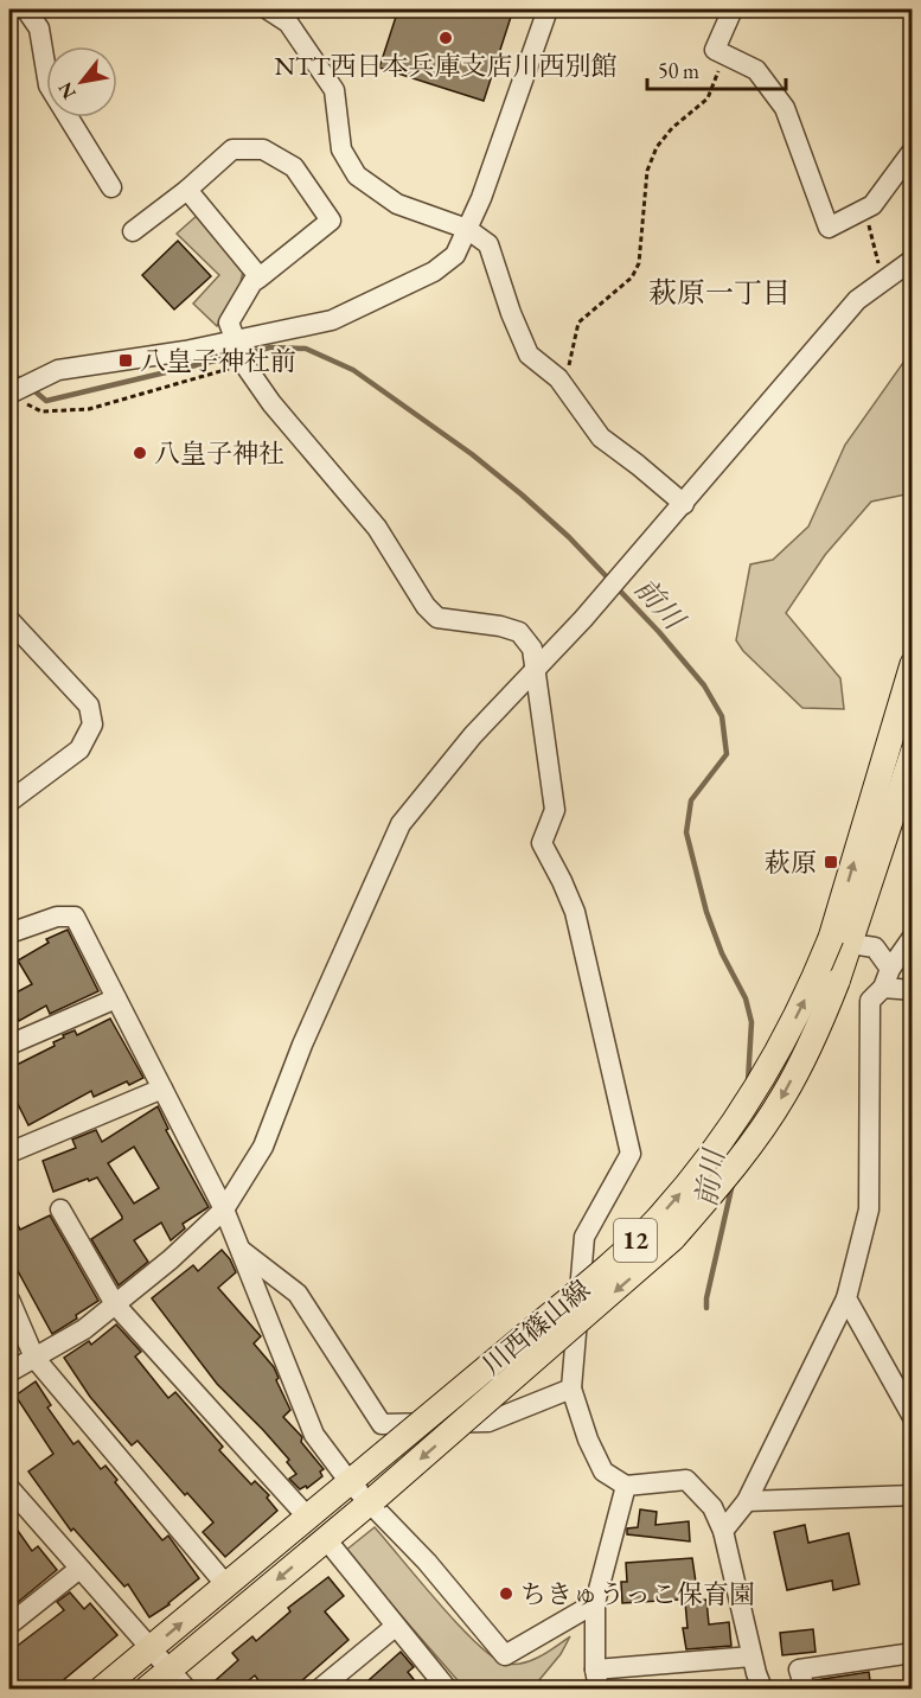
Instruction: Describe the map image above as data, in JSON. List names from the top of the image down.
{
  "streets": {
    "main road": ["12", "川西篠山線"]
  },
  "districts": ["萩原一丁目"],
  "water": ["前川"],
  "places": {
    "other": ["NTT西日本兵庫支店川西別館", "八皇子神社", "ちきゅうっこ保育園"],
    "transit": ["八皇子神社前", "萩原"]
  },
  "scale_bar": "50 m",
  "north": "bottom left"
}
